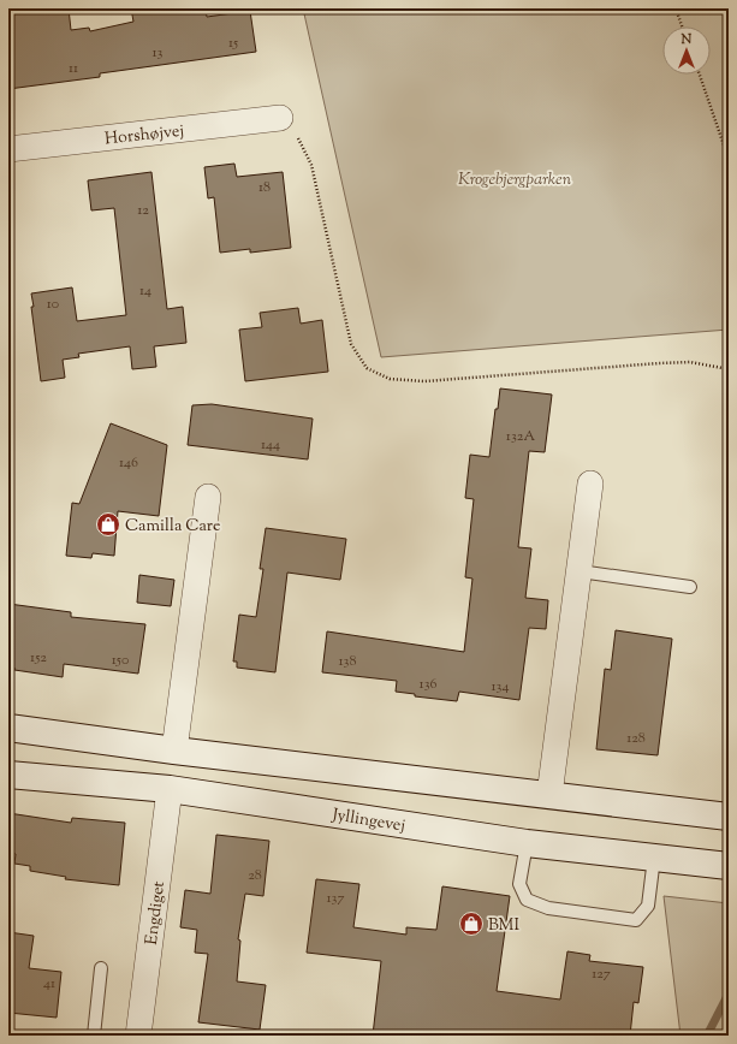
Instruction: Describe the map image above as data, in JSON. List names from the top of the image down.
{
  "streets": {
    "street": ["Horshøjvej", "Jyllingevej", "Engdiget"]
  },
  "crossings": [
    ["Jyllingevej", "Engdiget"]
  ],
  "parks": ["Krogebjergparken"],
  "places": {
    "shop": ["Camilla Care", "BMI"]
  },
  "house_numbers": [
    "15",
    "13",
    "11",
    "18",
    "12",
    "14",
    "10",
    "132A",
    "144",
    "146",
    "152",
    "150",
    "138",
    "136",
    "134",
    "128",
    "28",
    "137",
    "127",
    "41"
  ],
  "north": "top"
}
